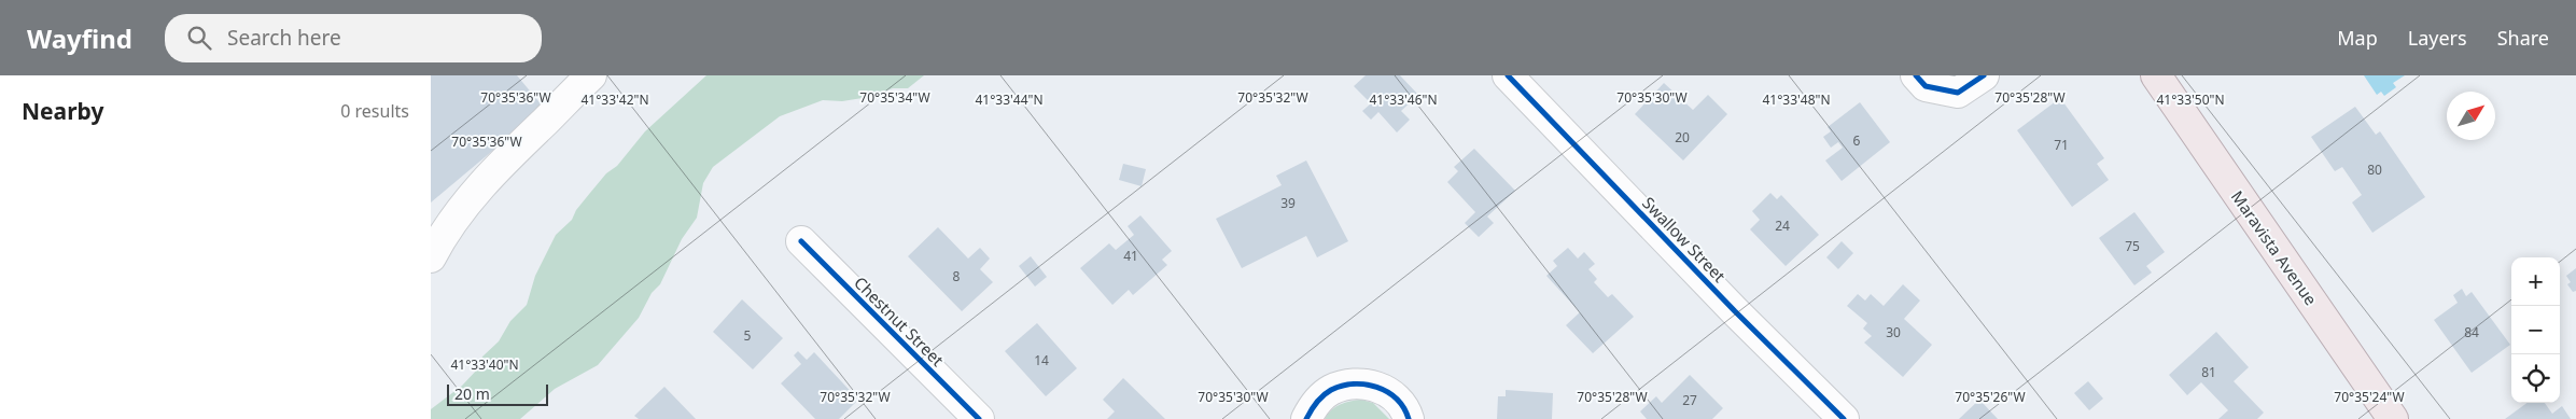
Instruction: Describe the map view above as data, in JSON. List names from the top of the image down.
{
  "streets": {
    "main road": ["Maravista Avenue"],
    "street": ["Swallow Street", "Chestnut Street"]
  },
  "house_numbers": [
    "20",
    "6",
    "71",
    "80",
    "39",
    "24",
    "75",
    "41",
    "8",
    "30",
    "84",
    "5",
    "14",
    "81",
    "27"
  ],
  "scale_bar": "20 m",
  "north": "top right",
  "page": {
    "header": "Wayfind",
    "search": "Search here",
    "nav": ["Map", "Layers", "Share"],
    "heading": ["Nearby", "0 results"],
    "map_buttons": ["+", "−"],
    "scale": "20 m"
  },
  "coordinates": [
    "70°35'36\"W",
    "70°35'34\"W",
    "70°35'32\"W",
    "70°35'30\"W",
    "70°35'28\"W",
    "41°33'46\"N",
    "41°33'42\"N",
    "41°33'44\"N",
    "41°33'48\"N",
    "41°33'50\"N",
    "41°33'40\"N",
    "70°35'26\"W",
    "70°35'24\"W"
  ]
}
